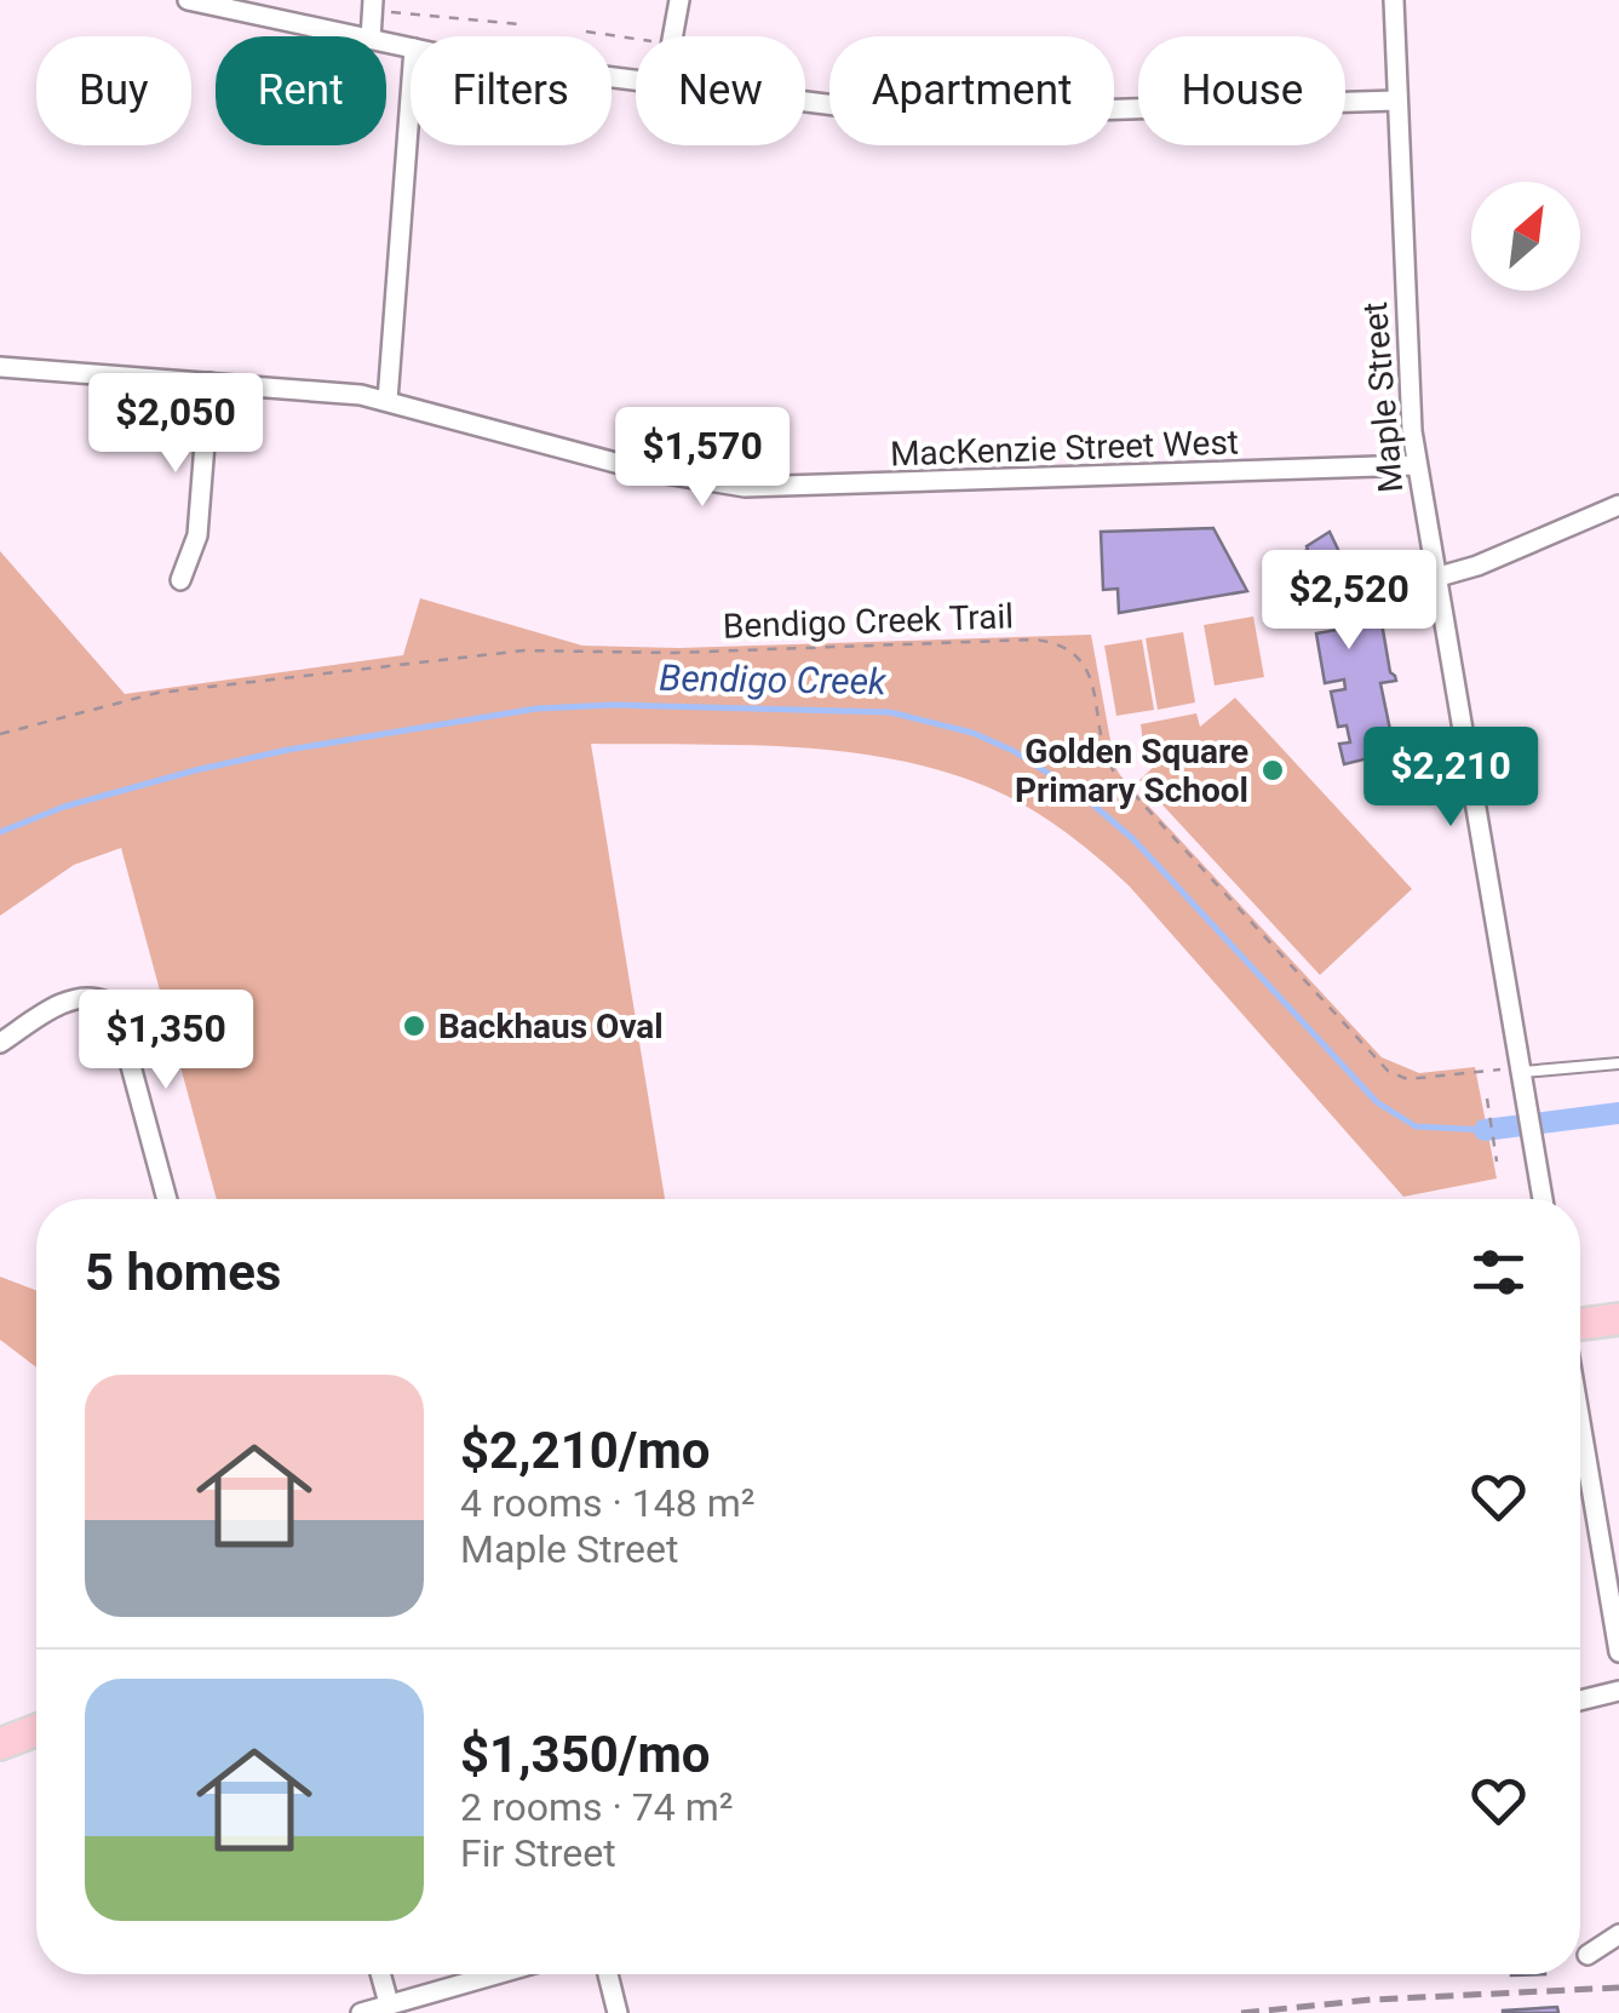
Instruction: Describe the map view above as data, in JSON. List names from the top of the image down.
{
  "streets": {
    "street": ["Maple Street", "MacKenzie Street West"],
    "path": ["Bendigo Creek Trail"]
  },
  "crossings": [
    ["Maple Street", "MacKenzie Street West"],
    ["Maple Street", "Bendigo Creek Trail"]
  ],
  "water": ["Bendigo Creek"],
  "places": ["Golden Square Primary School", "Backhaus Oval"],
  "north": "top right",
  "page": {
    "chip": [
      "Buy",
      "Rent",
      "Filters",
      "New",
      "Apartment",
      "House"
    ],
    "price": [
      "$2,050",
      "$1,570",
      "$2,520",
      "$2,210",
      "$1,350"
    ],
    "heading": "5 homes",
    "list": [
      {
        "name": "$2,210/mo",
        "note": "4 rooms · 148 m² · Maple Street"
      },
      {
        "name": "$1,350/mo",
        "note": "2 rooms · 74 m² · Fir Street"
      }
    ]
  }
}
